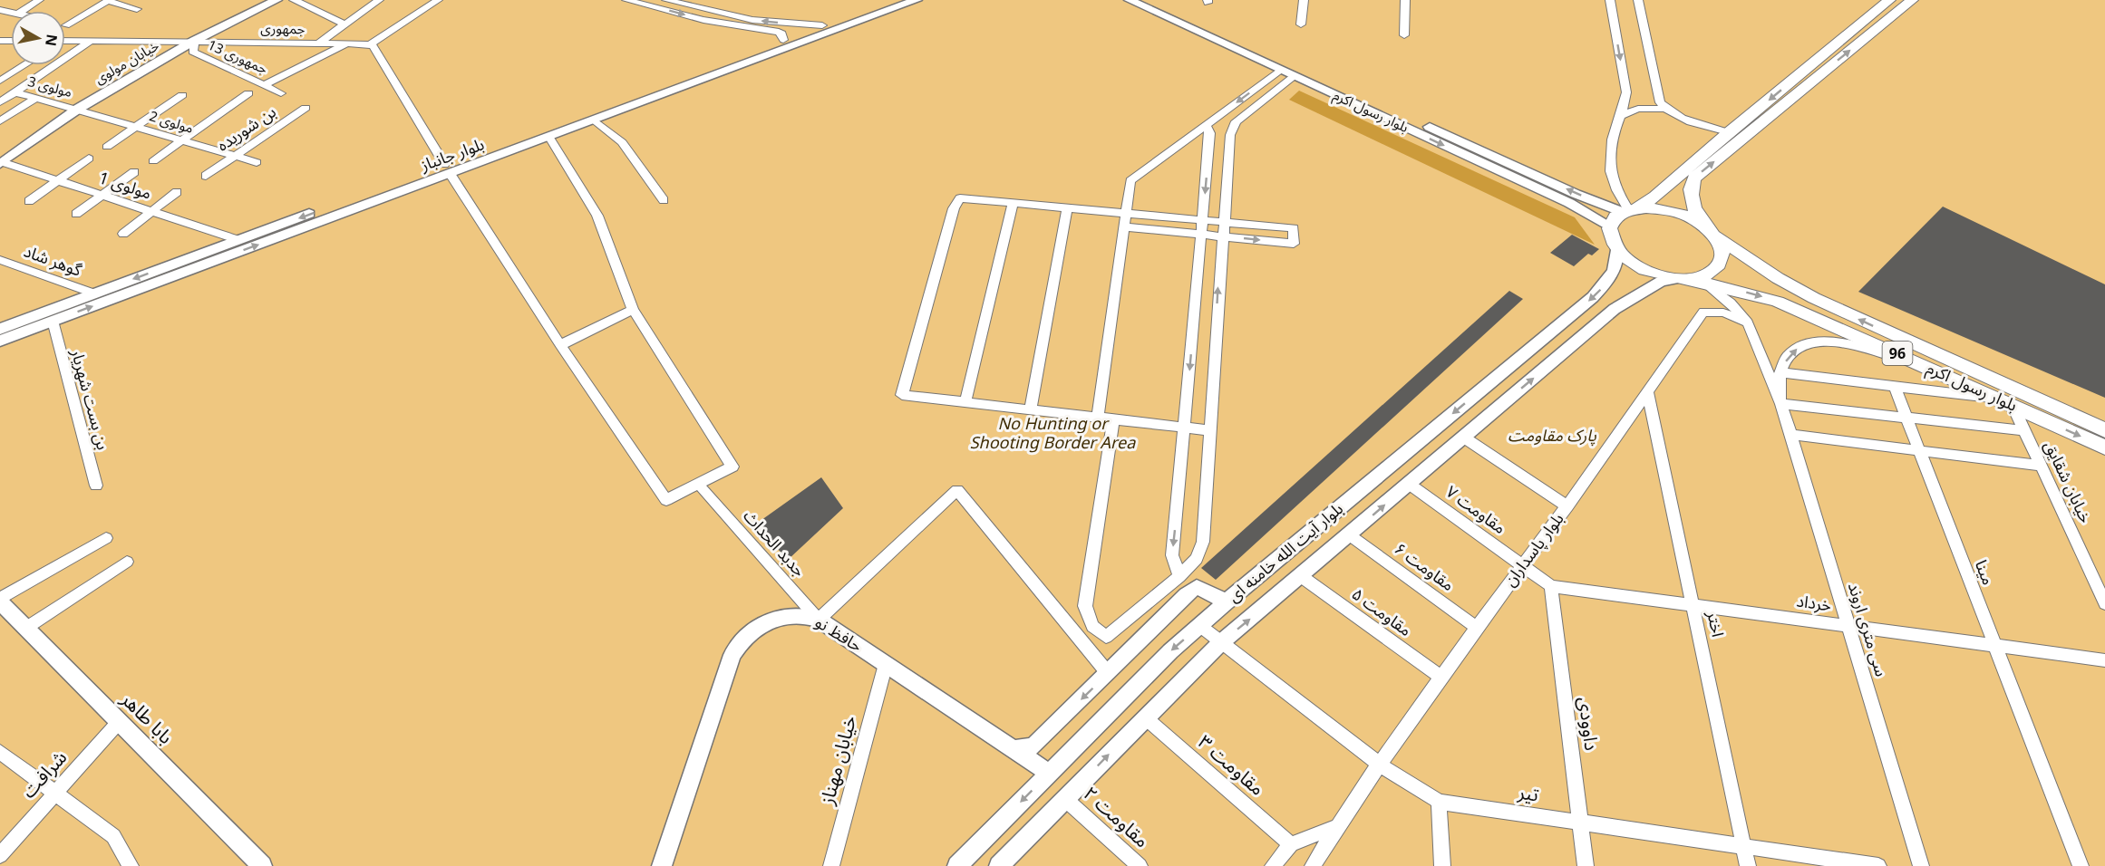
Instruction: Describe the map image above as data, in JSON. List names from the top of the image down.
{
  "streets": {
    "highway": ["بلوار رسول اکرم", "96"],
    "main road": [
      "خیابان مولوی",
      "بلوار جانباز",
      "بلوار آیت الله خامنه ای",
      "حافظ نو",
      "بابا طاهر"
    ],
    "street": [
      "جمهوری",
      "جمهوری 13",
      "مولوی 3",
      "مولوی 2",
      "بن شوریده",
      "مولوی 1",
      "گوهر شاد",
      "بن بست شهریار",
      "خیابان شقایق",
      "مقاومت ۷",
      "جدبد الحداث",
      "بلوار پاسداران",
      "مقاومت ۶",
      "مینا",
      "خرداد",
      "مقاومت ۵",
      "اختر",
      "سی متری اروند",
      "داوودی",
      "خیابان مهناز",
      "مقاومت ۳",
      "شرافت",
      "تیر",
      "مقاومت ۲"
    ]
  },
  "crossings": [
    ["جمهوری", "جمهوری 13"],
    ["جمهوری", "خیابان مولوی"],
    ["جمهوری 13", "خیابان مولوی"],
    ["خیابان مولوی", "مولوی 3"],
    ["خیابان مولوی", "مولوی 2"],
    ["خیابان مولوی", "مولوی 1"],
    ["مولوی 3", "مولوی 2"],
    ["بلوار رسول اکرم", "96"],
    ["بلوار رسول اکرم", "خیابان شقایق"],
    ["بلوار رسول اکرم", "بلوار آیت الله خامنه ای"],
    ["مولوی 2", "بن شوریده"],
    ["بلوار جانباز", "مولوی 1"],
    ["بلوار جانباز", "گوهر شاد"],
    ["بلوار جانباز", "بن بست شهریار"],
    ["96", "بلوار آیت الله خامنه ای"],
    ["مقاومت ۷", "بلوار پاسداران"],
    ["مقاومت ۷", "بلوار آیت الله خامنه ای"],
    ["مقاومت ۷", "خرداد"],
    ["مقاومت ۷", "داوودی"],
    ["جدبد الحداث", "حافظ نو"],
    ["بلوار پاسداران", "مقاومت ۶"],
    ["بلوار پاسداران", "مقاومت ۵"],
    ["بلوار پاسداران", "اختر"],
    ["بلوار پاسداران", "تیر"],
    ["بلوار آیت الله خامنه ای", "مقاومت ۶"],
    ["بلوار آیت الله خامنه ای", "مقاومت ۵"],
    ["بلوار آیت الله خامنه ای", "حافظ نو"],
    ["بلوار آیت الله خامنه ای", "مقاومت ۳"],
    ["بلوار آیت الله خامنه ای", "تیر"],
    ["بلوار آیت الله خامنه ای", "مقاومت ۲"],
    ["مینا", "خرداد"],
    ["خرداد", "اختر"],
    ["خرداد", "سی متری اروند"],
    ["خرداد", "داوودی"],
    ["اختر", "تیر"],
    ["حافظ نو", "خیابان مهناز"],
    ["بابا طاهر", "شرافت"],
    ["داوودی", "تیر"]
  ],
  "parks": ["No Hunting or Shooting Border Area", "پارک مقاومت"],
  "north": "right"
}
